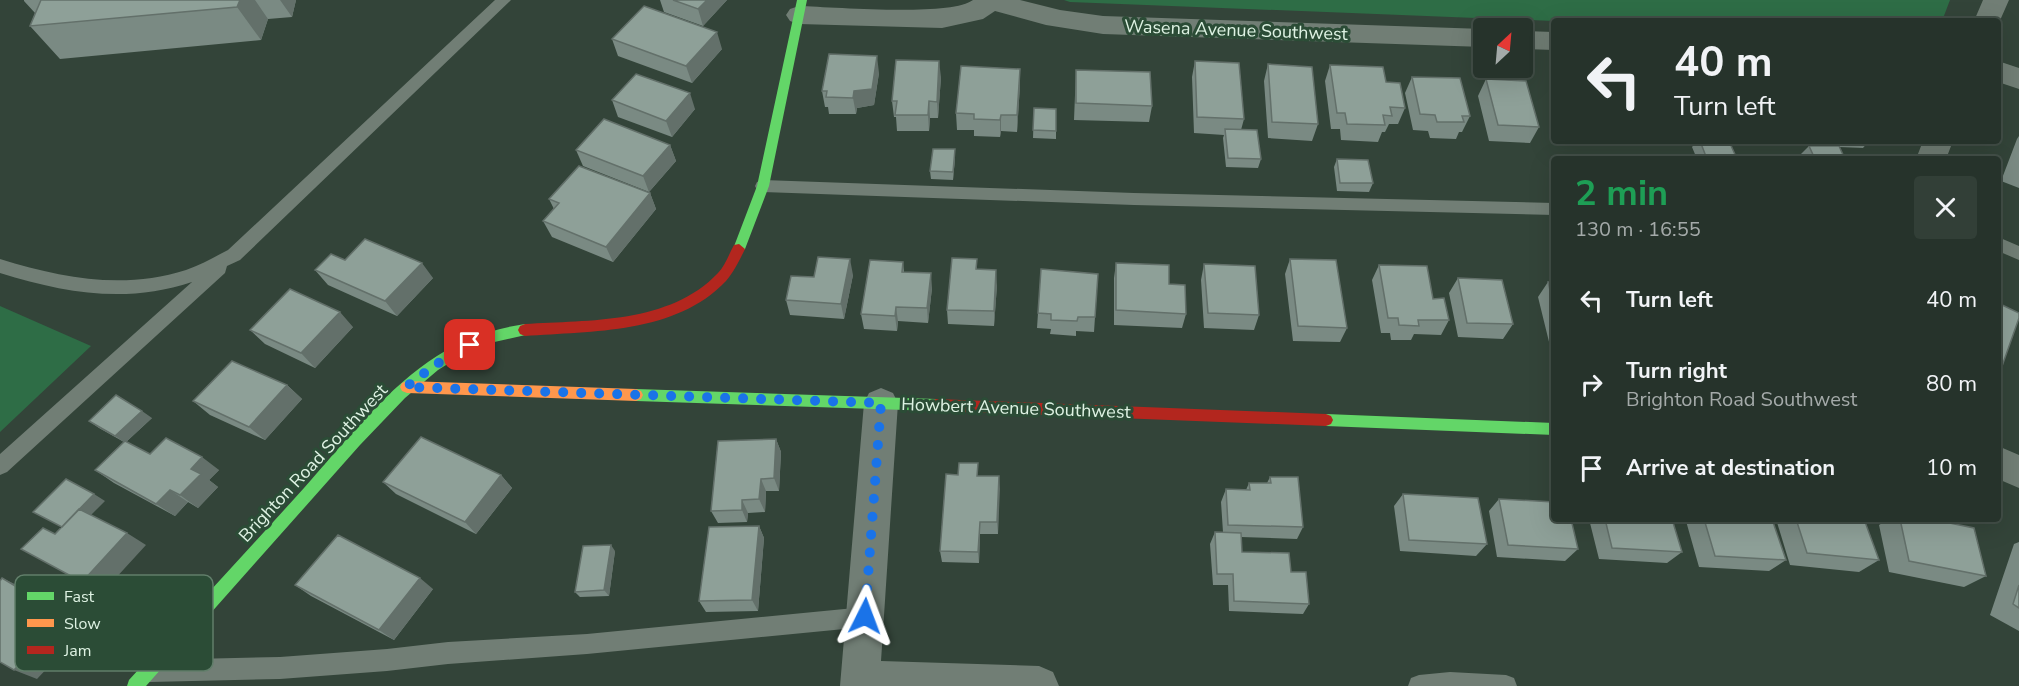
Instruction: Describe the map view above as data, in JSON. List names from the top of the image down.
{
  "streets": {
    "street": ["Wasena Avenue Southwest", "Howbert Avenue Southwest", "Brighton Road Southwest"]
  },
  "crossings": [
    ["Wasena Avenue Southwest", "Brighton Road Southwest"],
    ["Howbert Avenue Southwest", "Brighton Road Southwest"]
  ],
  "legend": ["Fast", "Slow", "Jam"],
  "north": "top right",
  "page": {
    "turn": ["40 m", "Turn left"],
    "heading": ["2 min", "130 m · 16:55"],
    "list": [
      {
        "name": "Turn left",
        "value": "40 m"
      },
      {
        "name": "Turn right",
        "note": "Brighton Road Southwest",
        "value": "80 m"
      },
      {
        "name": "Arrive at destination",
        "value": "10 m"
      }
    ]
  }
}
